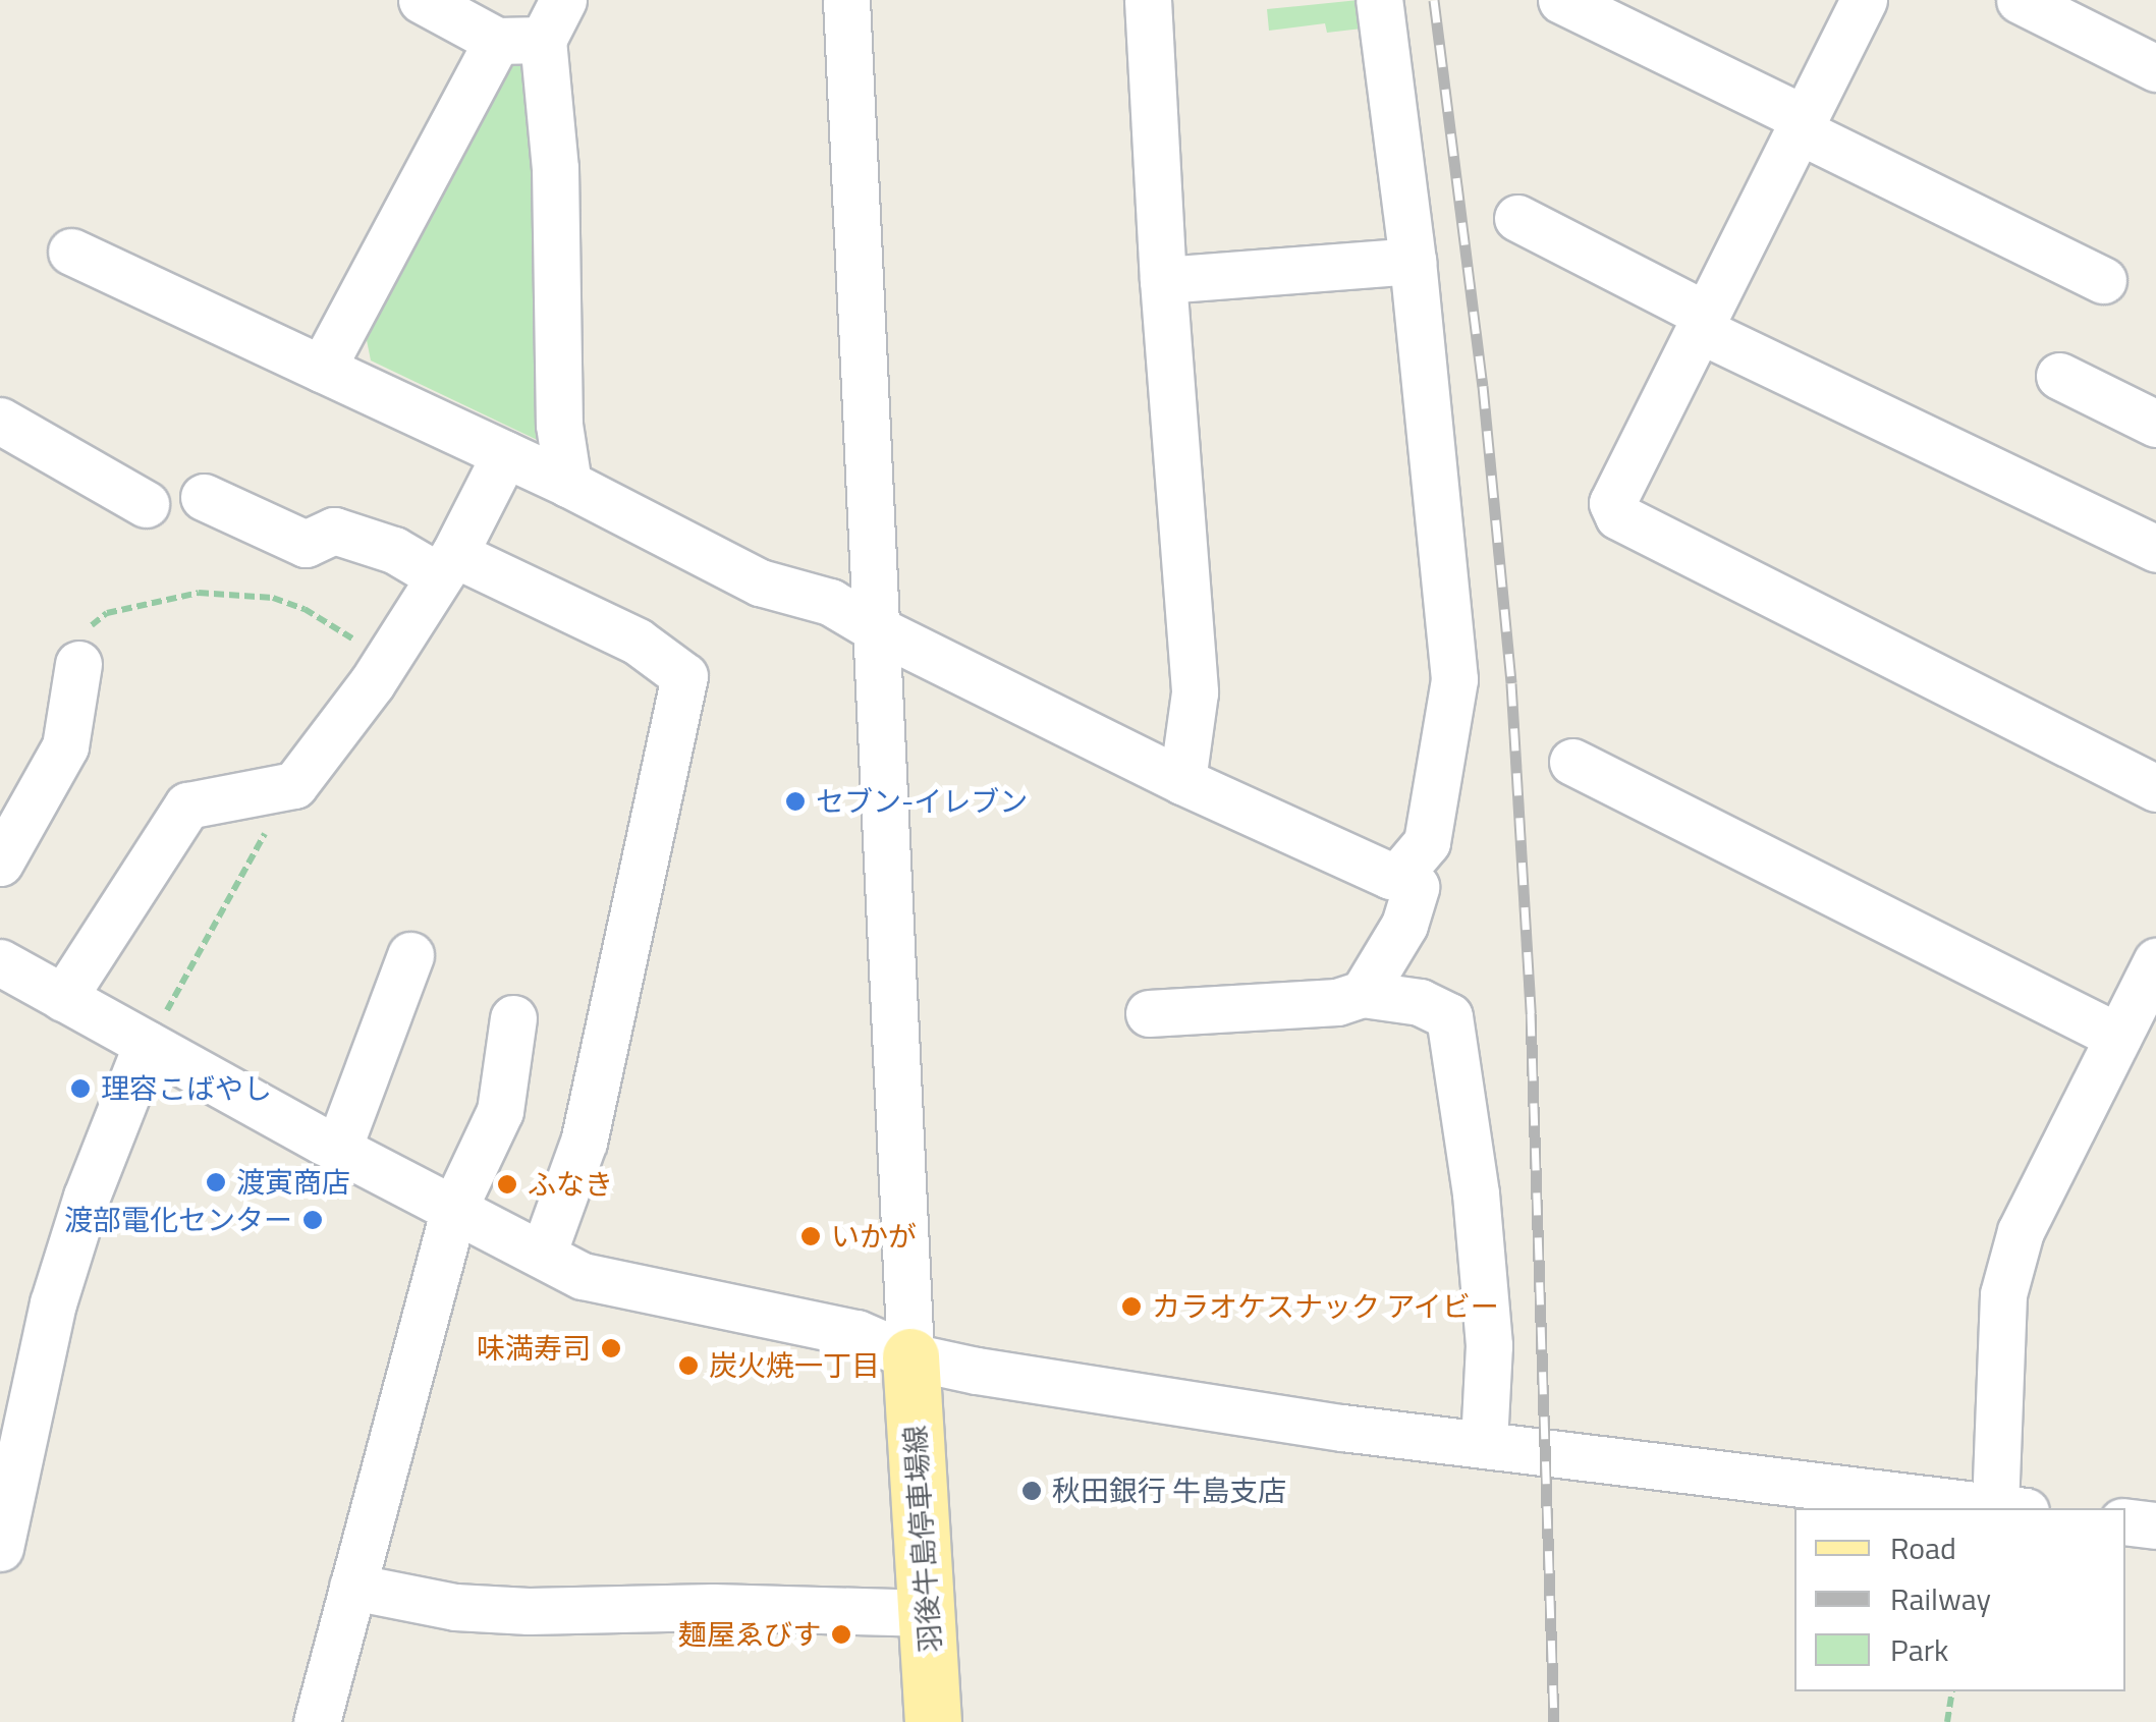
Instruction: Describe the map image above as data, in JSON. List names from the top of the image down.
{
  "streets": {
    "main road": ["羽後牛島停車場線"]
  },
  "places": [
    "セブン-イレブン",
    "理容こばやし",
    "渡寅商店",
    "ふなき",
    "渡部電化センター",
    "いかが",
    "カラオケスナック アイビー",
    "味満寿司",
    "炭火焼一丁目",
    "秋田銀行 牛島支店",
    "麺屋ゑびす"
  ],
  "legend": ["Road", "Railway", "Park"]
}
